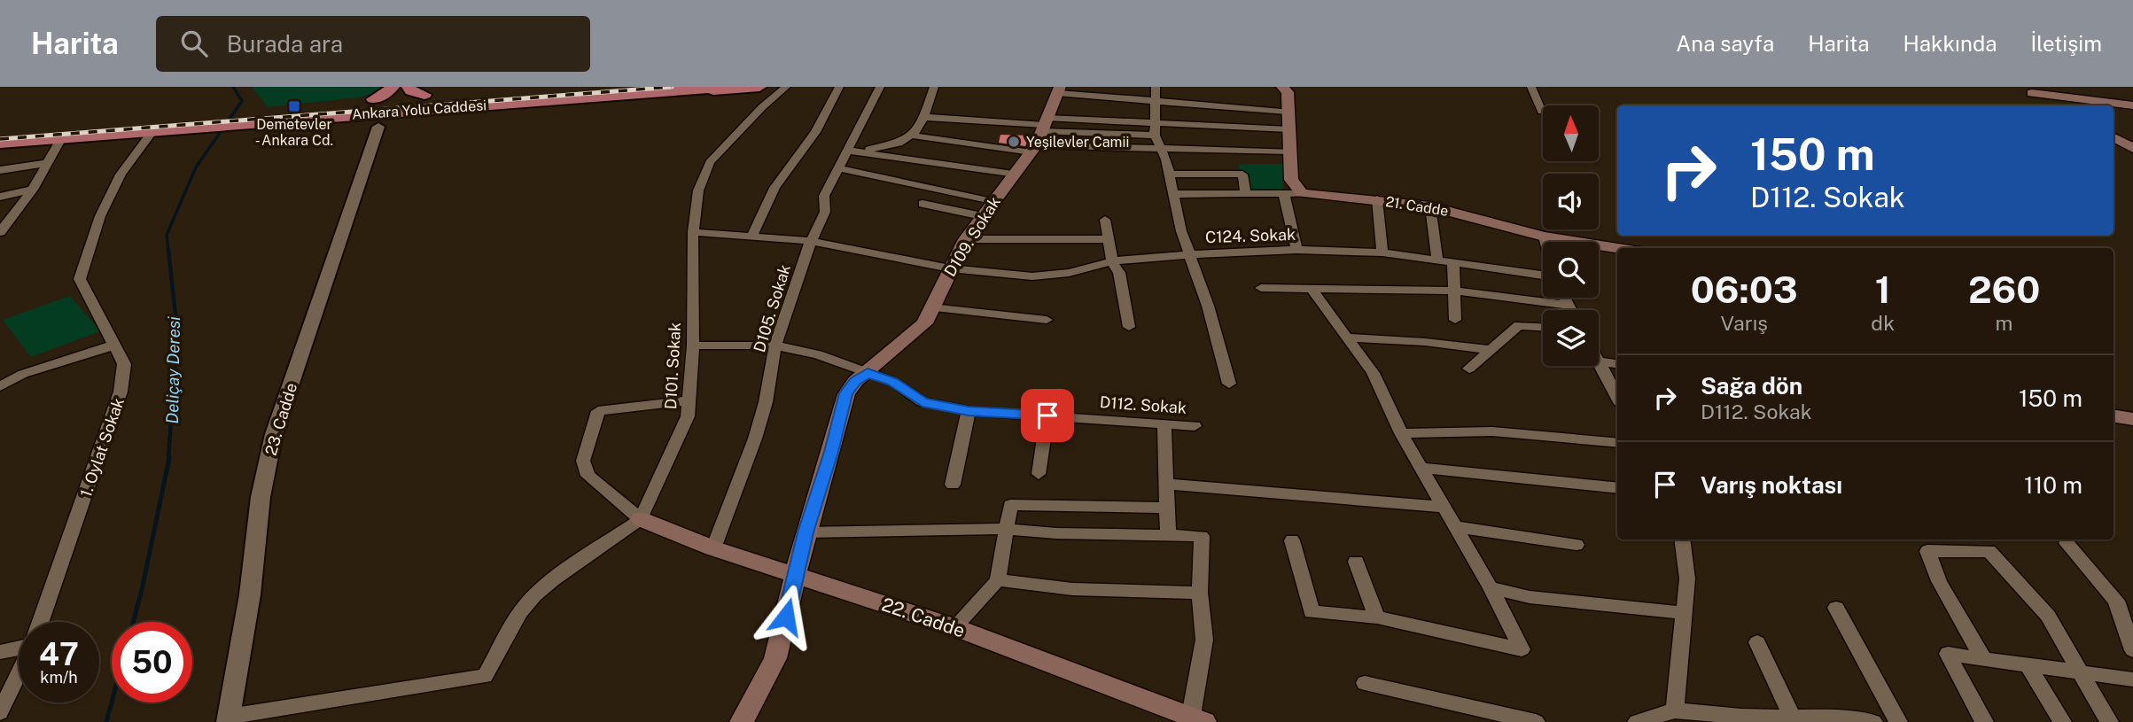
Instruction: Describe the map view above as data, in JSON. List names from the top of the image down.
{
  "streets": {
    "highway": ["Ankara Yolu Caddesi"],
    "main road": ["21. Cadde", "D109. Sokak", "22. Cadde"],
    "street": [
      "C124. Sokak",
      "D105. Sokak",
      "D101. Sokak",
      "D112. Sokak",
      "23. Cadde",
      "1. Oylat Sokak"
    ]
  },
  "crossings": [
    ["Ankara Yolu Caddesi", "1. Oylat Sokak"],
    ["C124. Sokak", "D109. Sokak"],
    ["C124. Sokak", "D105. Sokak"],
    ["C124. Sokak", "D101. Sokak"],
    ["D109. Sokak", "D112. Sokak"],
    ["D109. Sokak", "22. Cadde"],
    ["D105. Sokak", "D112. Sokak"],
    ["D105. Sokak", "22. Cadde"],
    ["D101. Sokak", "D112. Sokak"],
    ["D101. Sokak", "22. Cadde"]
  ],
  "water": ["Deliçay Deresi"],
  "places": {
    "transit": ["Demetevler - Ankara Cd."],
    "other": ["Yeşilevler Camii"]
  },
  "north": "top",
  "page": {
    "header": "Harita",
    "search": "Burada ara",
    "nav": [
      "Ana sayfa",
      "Harita",
      "Hakkında",
      "İletişim"
    ],
    "turn": ["150 m", "D112. Sokak"],
    "eta": [
      "06:03",
      "Varış",
      "1",
      "dk",
      "260",
      "m"
    ],
    "list": [
      {
        "name": "Sağa dön",
        "note": "D112. Sokak",
        "value": "150 m"
      },
      {
        "name": "Varış noktası",
        "value": "110 m"
      }
    ],
    "speed": "47 km/h",
    "limit": "50"
  }
}
